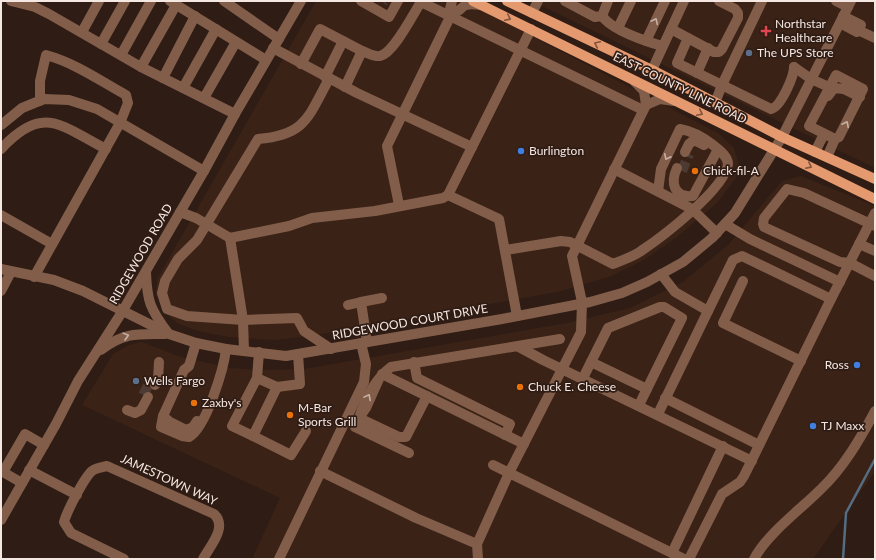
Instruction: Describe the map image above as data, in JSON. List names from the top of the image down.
{
  "streets": {
    "main road": ["EAST COUNTY LINE ROAD"],
    "street": ["RIDGEWOOD ROAD", "RIDGEWOOD COURT DRIVE", "JAMESTOWN WAY"]
  },
  "crossings": [
    ["EAST COUNTY LINE ROAD", "RIDGEWOOD COURT DRIVE"],
    ["RIDGEWOOD ROAD", "RIDGEWOOD COURT DRIVE"]
  ],
  "places": {
    "health": ["Northstar Healthcare"],
    "other": [
      "The UPS Store",
      "Burlington",
      "Chick-fil-A",
      "Ross",
      "Wells Fargo",
      "Chuck E. Cheese",
      "Zaxby's",
      "M-Bar Sports Grill",
      "TJ Maxx"
    ]
  }
}
